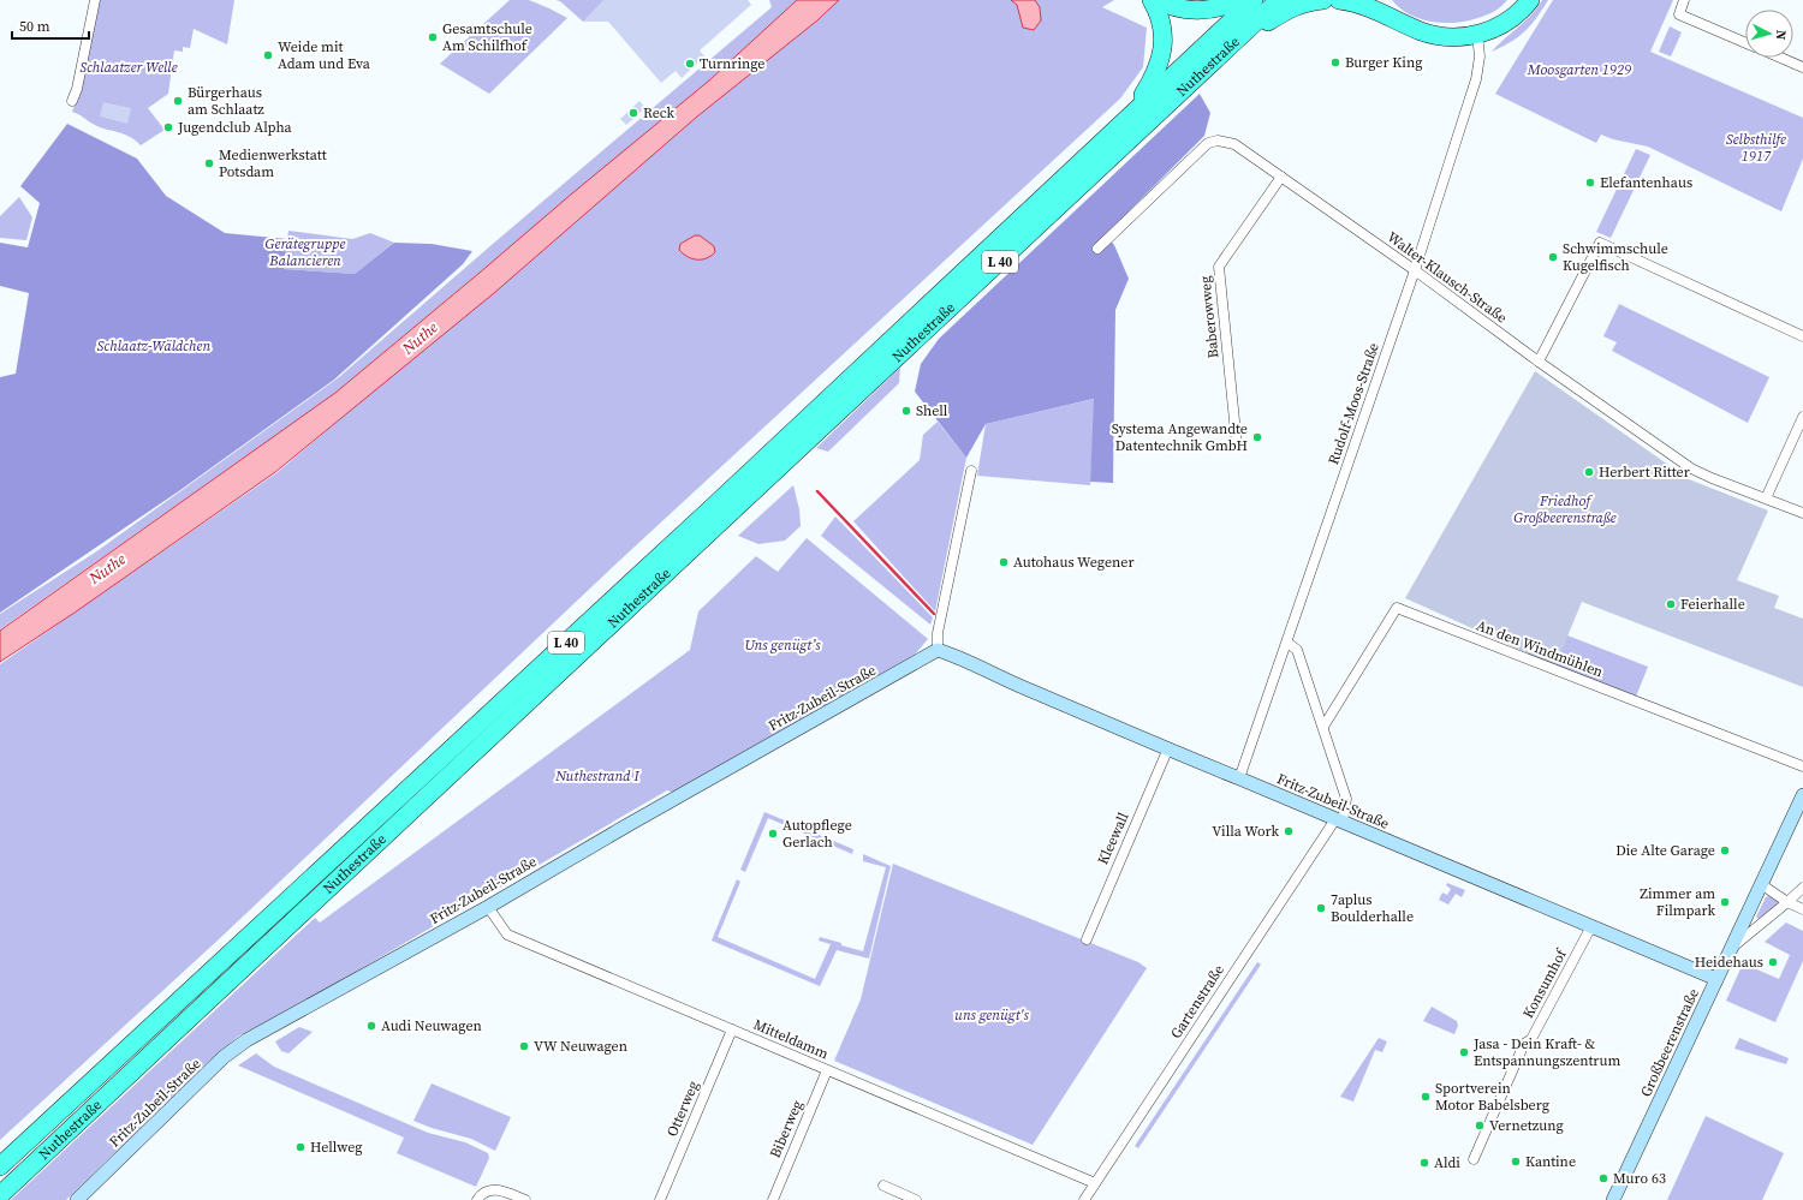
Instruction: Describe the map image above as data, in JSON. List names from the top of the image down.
{
  "streets": {
    "highway": ["Nuthestraße", "L 40"],
    "street": [
      "Walter-Klausch-Straße",
      "Baberowweg",
      "Rudolf-Moos-Straße",
      "An den Windmühlen",
      "Fritz-Zubeil-Straße",
      "Kleewall",
      "Konsumhof",
      "Gartenstraße",
      "Mitteldamm",
      "Großbeerenstraße",
      "Otterweg",
      "Biberweg"
    ]
  },
  "crossings": [
    ["Walter-Klausch-Straße", "Baberowweg"],
    ["Walter-Klausch-Straße", "Rudolf-Moos-Straße"],
    ["Rudolf-Moos-Straße", "Fritz-Zubeil-Straße"],
    ["Fritz-Zubeil-Straße", "Kleewall"],
    ["Fritz-Zubeil-Straße", "Konsumhof"],
    ["Fritz-Zubeil-Straße", "Gartenstraße"],
    ["Fritz-Zubeil-Straße", "Mitteldamm"],
    ["Fritz-Zubeil-Straße", "Großbeerenstraße"],
    ["Gartenstraße", "Mitteldamm"],
    ["Mitteldamm", "Otterweg"],
    ["Mitteldamm", "Biberweg"]
  ],
  "water": ["Nuthe"],
  "parks": [
    "Schlaatzer Welle",
    "Moosgarten 1929",
    "Selbsthilfe 1917",
    "Gerätegruppe Balancieren",
    "Schlaatz-Wäldchen",
    "Friedhof Großbeerenstraße",
    "Uns genügt’s",
    "Nuthestrand I",
    "uns genügt's"
  ],
  "places": [
    "Gesamtschule Am Schilfhof",
    "Weide mit Adam und Eva",
    "Burger King",
    "Turnringe",
    "Bürgerhaus am Schlaatz",
    "Reck",
    "Jugendclub Alpha",
    "Medienwerkstatt Potsdam",
    "Elefantenhaus",
    "Schwimmschule Kugelfisch",
    "Shell",
    "Systema Angewandte Datentechnik GmbH",
    "Herbert Ritter",
    "Autohaus Wegener",
    "Feierhalle",
    "Villa Work",
    "Autopflege Gerlach",
    "Die Alte Garage",
    "Zimmer am Filmpark",
    "7aplus Boulderhalle",
    "Heidehaus",
    "Audi Neuwagen",
    "VW Neuwagen",
    "Jasa - Dein Kraft- & Entspannungszentrum",
    "Sportverein Motor Babelsberg",
    "Vernetzung",
    "Hellweg",
    "Kantine",
    "Aldi",
    "Muro 63"
  ],
  "scale_bar": "50 m",
  "north": "right"
}
